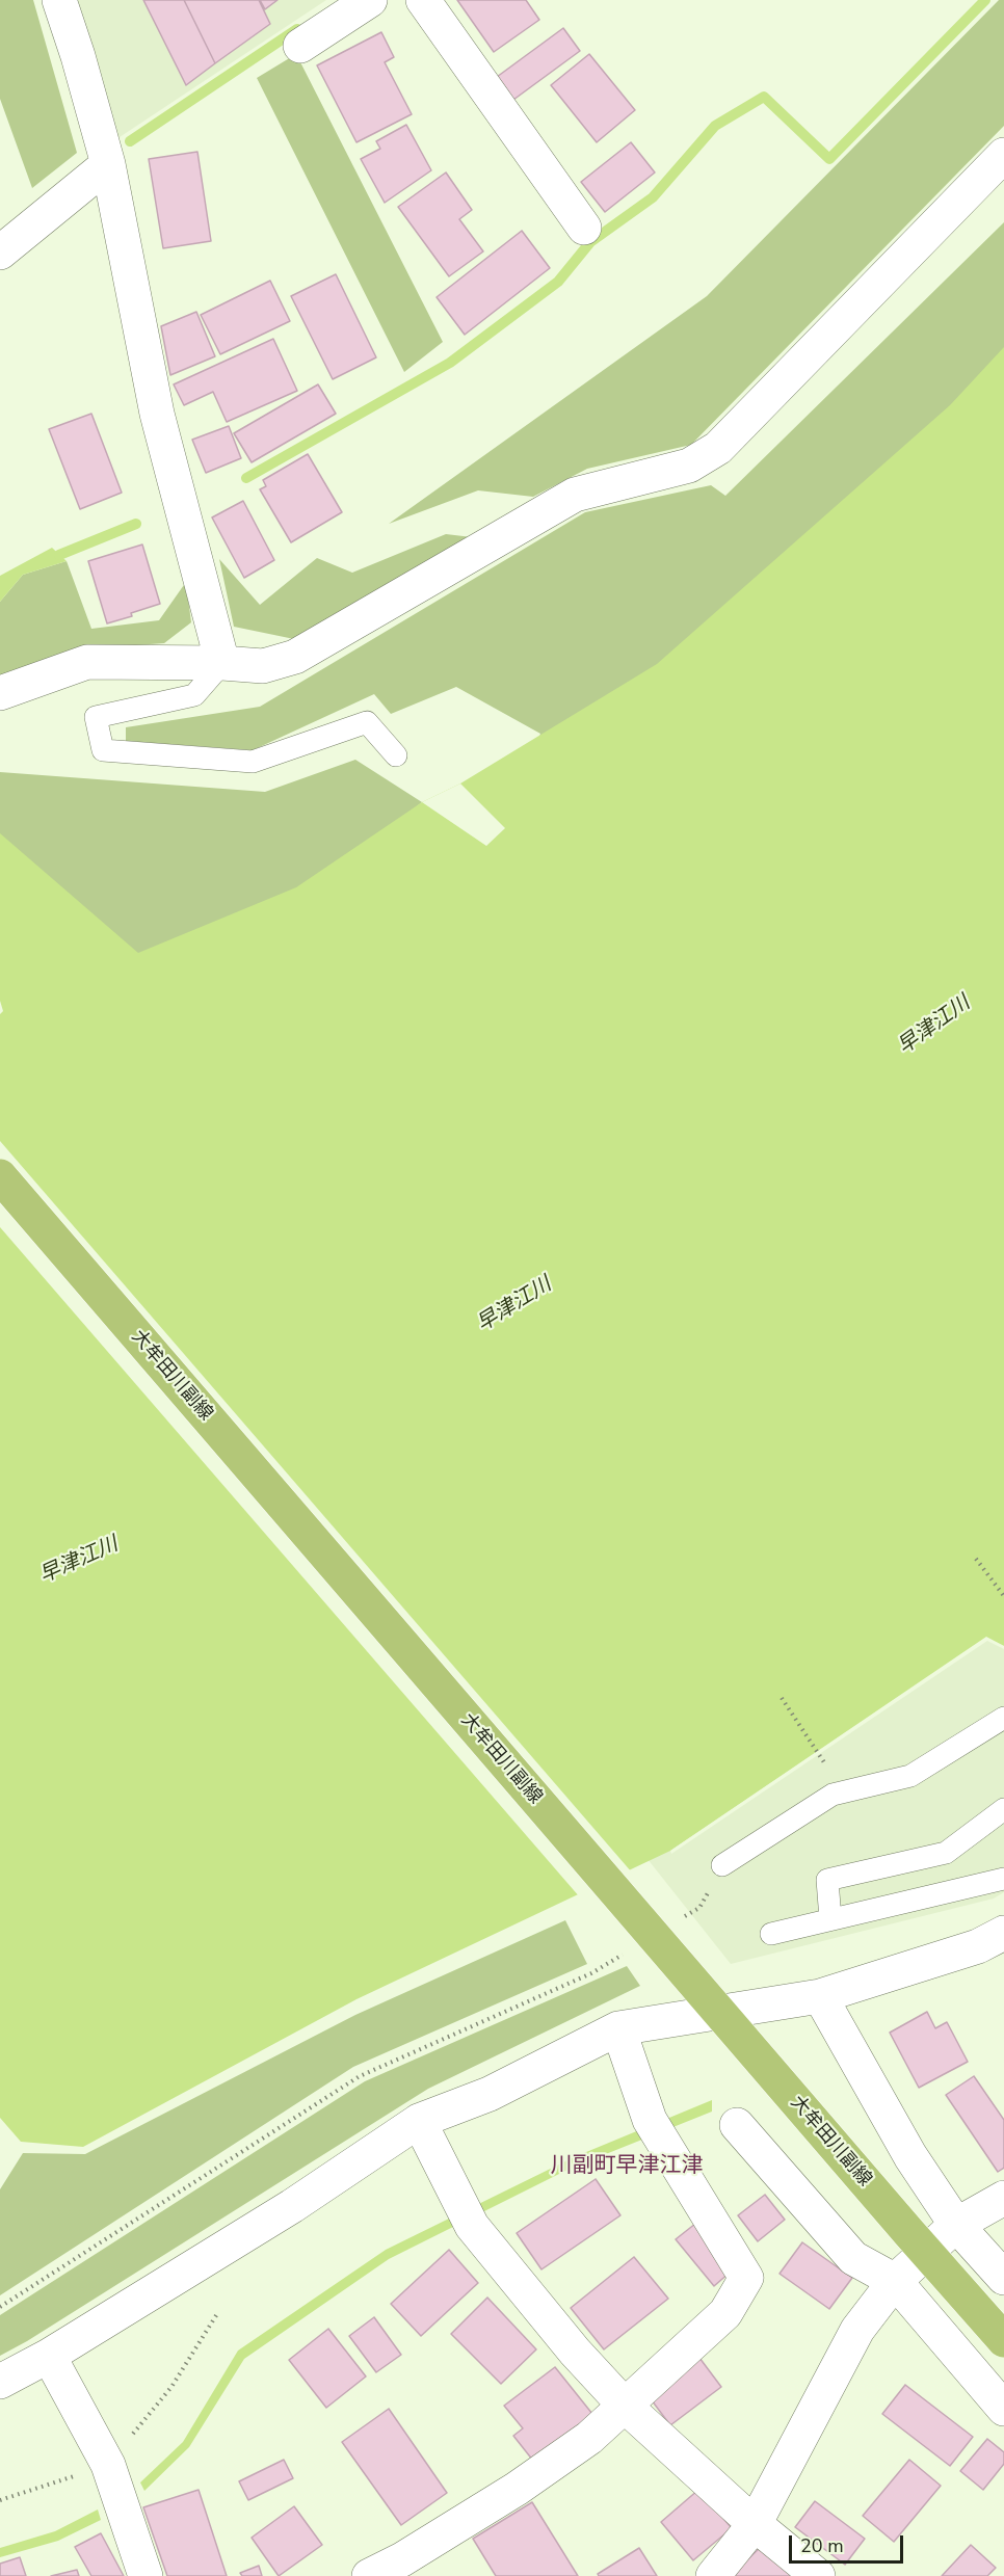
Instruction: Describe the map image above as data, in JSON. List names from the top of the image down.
{
  "streets": {
    "main road": ["大牟田川副線"]
  },
  "districts": ["川副町早津江津"],
  "water": ["早津江川"],
  "scale_bar": "20 m"
}
